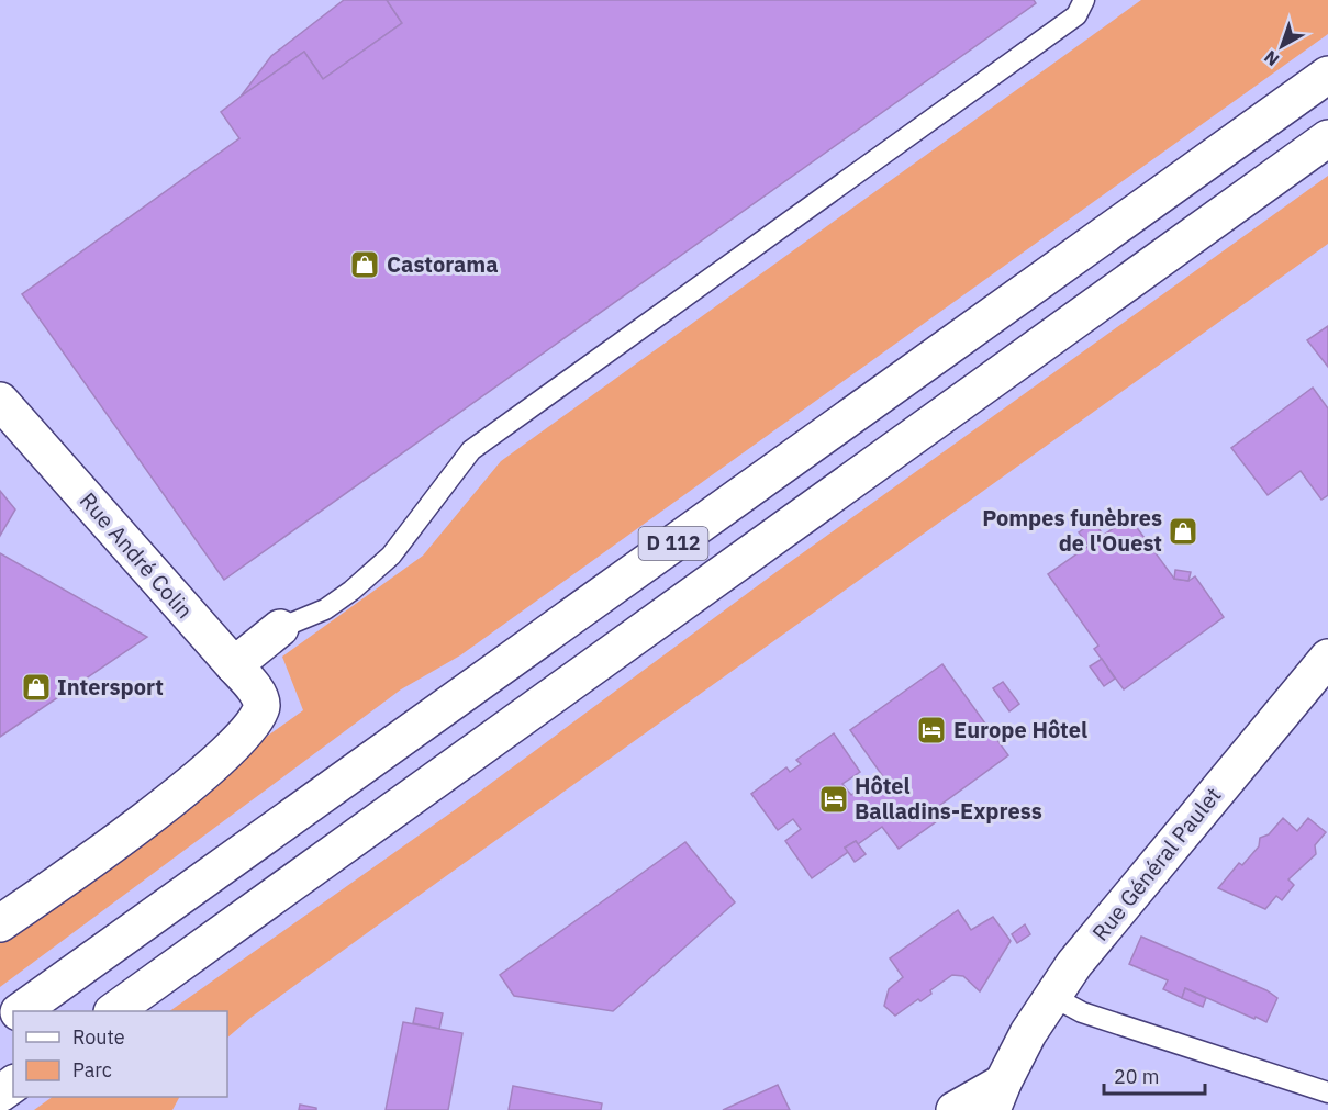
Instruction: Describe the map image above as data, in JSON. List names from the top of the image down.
{
  "streets": {
    "main road": ["D 112", "Rue André Colin", "Rue Général Paulet"]
  },
  "places": {
    "shop": ["Castorama", "Pompes funèbres de l'Ouest", "Intersport"],
    "hotel": ["Europe Hôtel", "Hôtel Balladins-Express"]
  },
  "legend": ["Route", "Parc"],
  "scale_bar": "20 m",
  "north": "bottom left"
}
